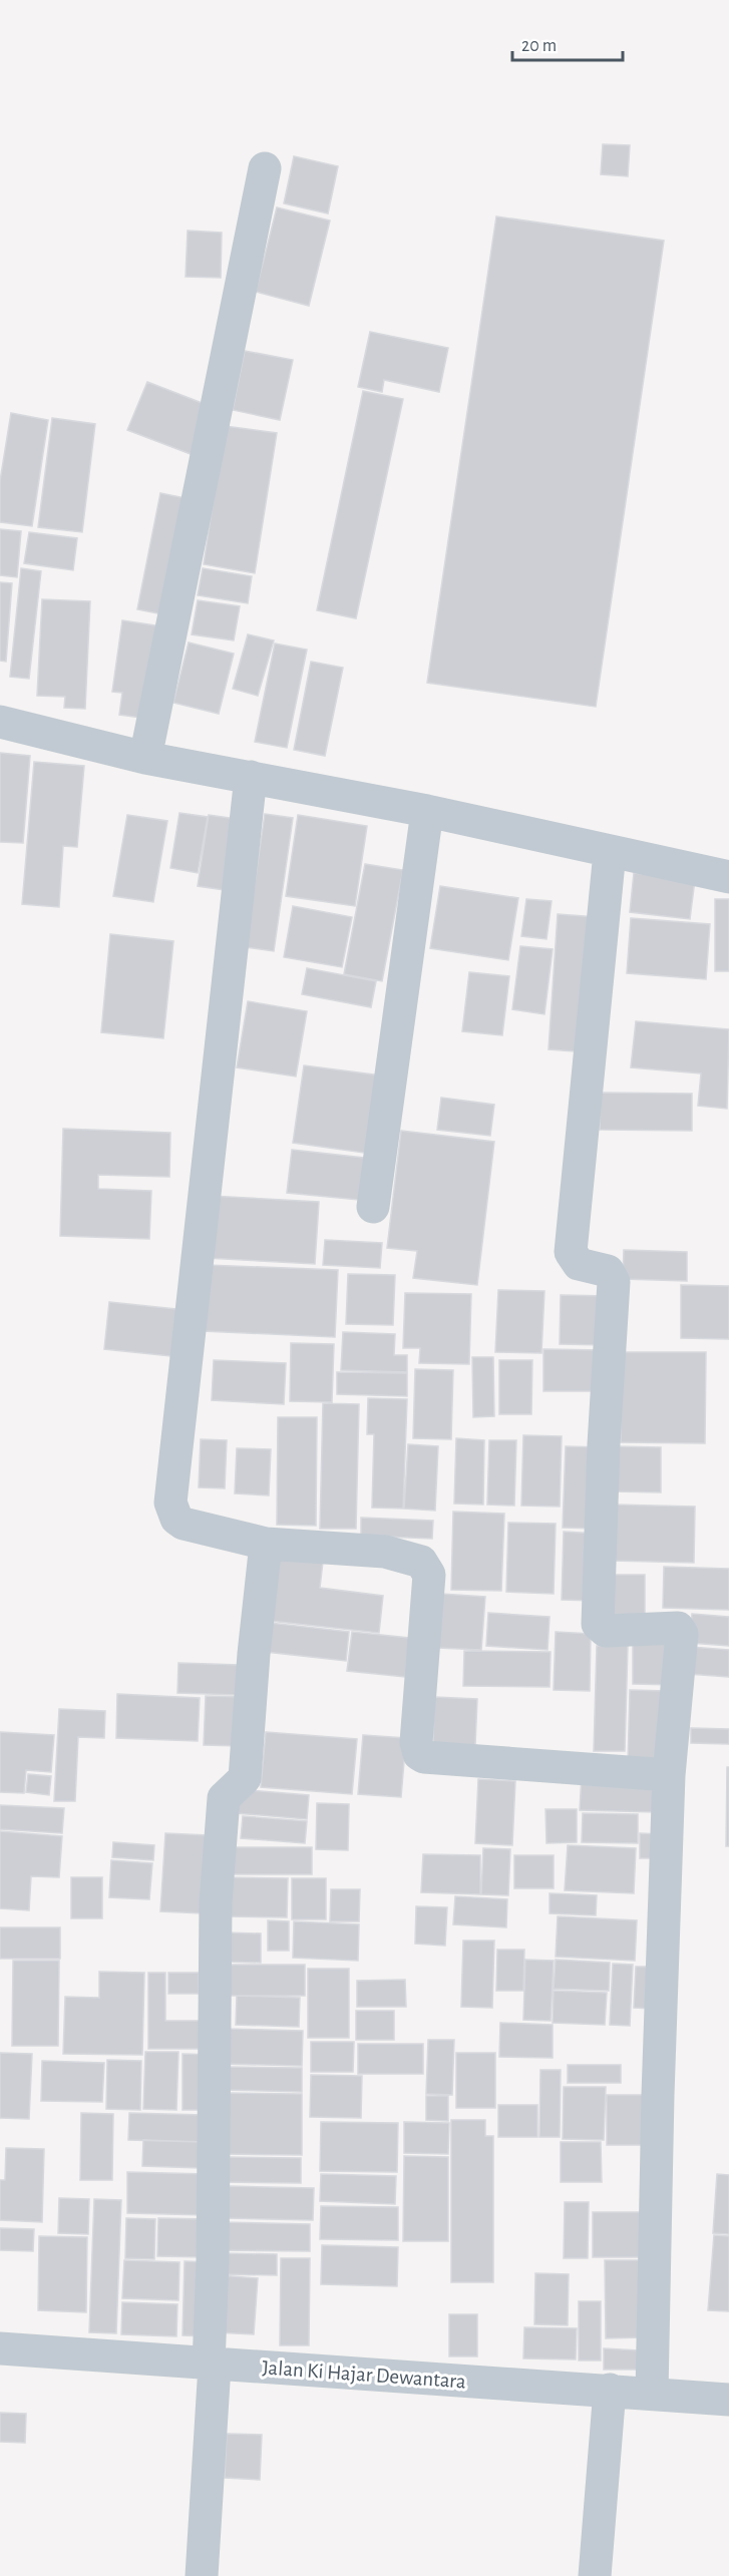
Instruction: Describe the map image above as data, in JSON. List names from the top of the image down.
{
  "streets": {
    "street": ["Jalan Ki Hajar Dewantara"]
  },
  "scale_bar": "20 m"
}
